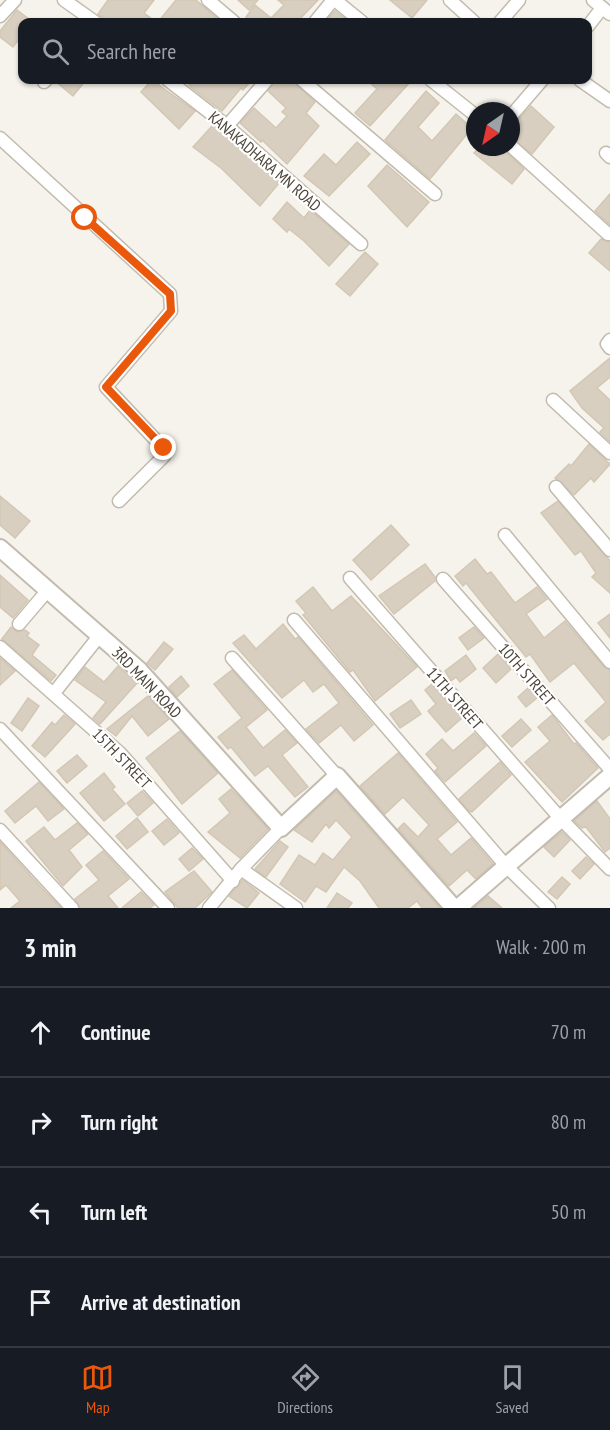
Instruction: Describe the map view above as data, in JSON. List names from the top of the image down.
{
  "streets": {
    "street": [
      "KANAKADHARA MN ROAD",
      "10TH STREET",
      "3RD MAIN ROAD",
      "11TH STREET",
      "15TH STREET"
    ]
  },
  "north": "bottom left",
  "page": {
    "search": "Search here",
    "heading": ["3 min", "Walk · 200 m"],
    "list": [
      ["Continue", "70 m"],
      ["Turn right", "80 m"],
      ["Turn left", "50 m"],
      "Arrive at destination"
    ],
    "nav": ["Map", "Directions", "Saved"]
  }
}
